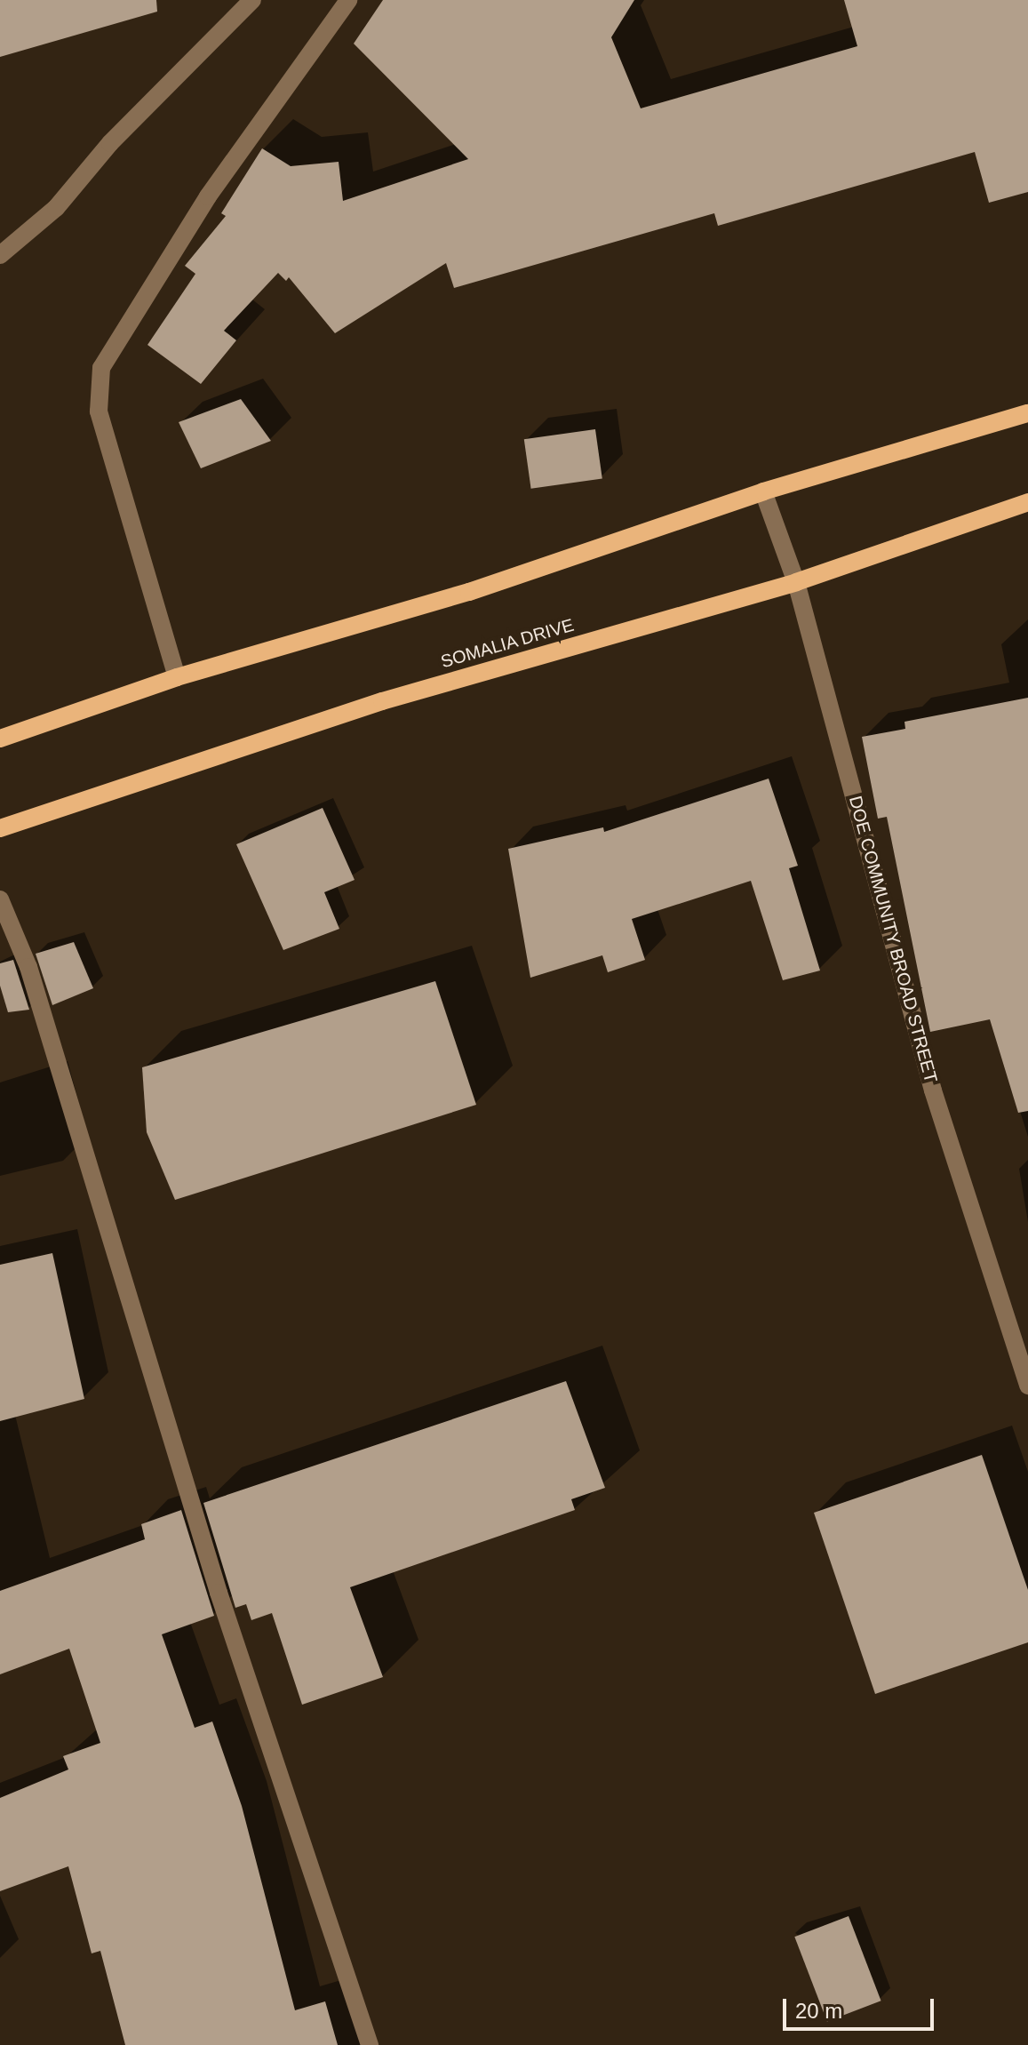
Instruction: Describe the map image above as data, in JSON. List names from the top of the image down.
{
  "streets": {
    "main road": ["SOMALIA DRIVE"],
    "street": ["DOE COMMUNITY BROAD STREET"]
  },
  "crossings": [
    ["SOMALIA DRIVE", "DOE COMMUNITY BROAD STREET"]
  ],
  "scale_bar": "20 m"
}
